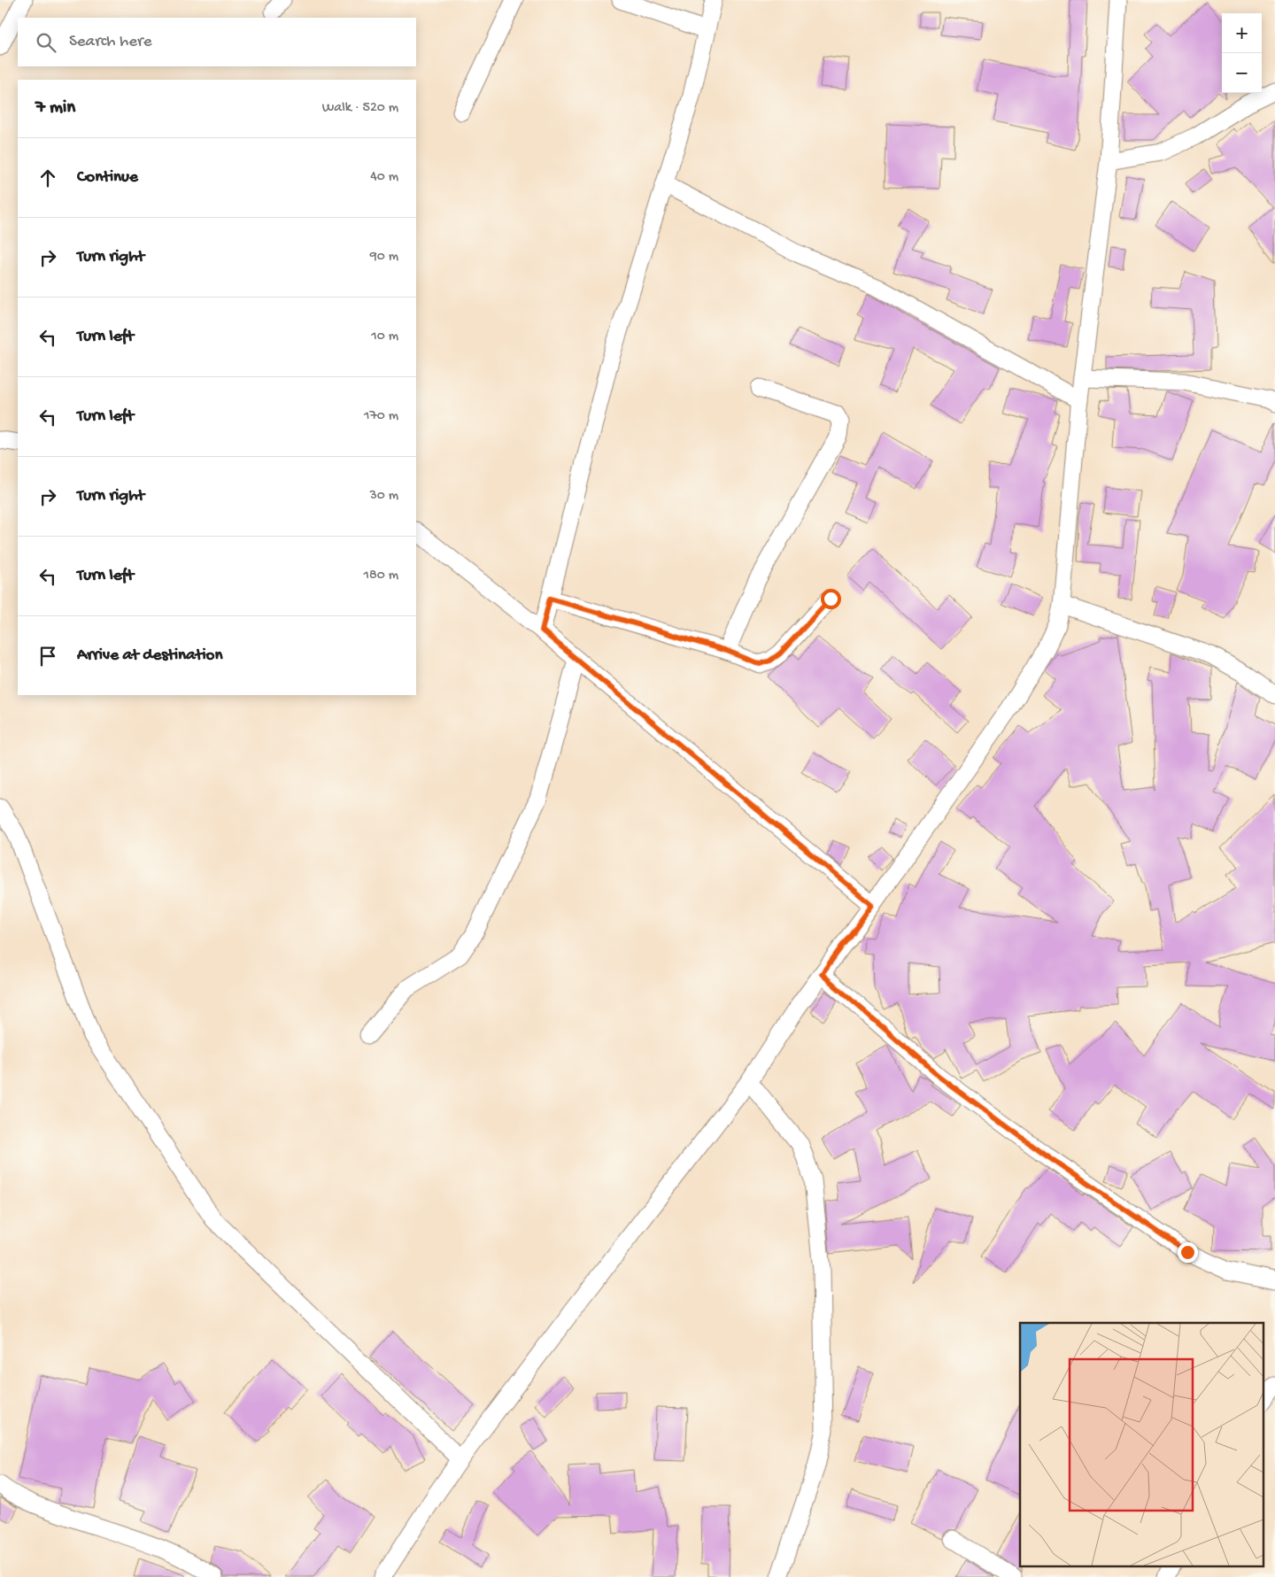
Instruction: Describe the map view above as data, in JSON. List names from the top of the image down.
{
  "page": {
    "map_buttons": ["+", "−"],
    "search": "Search here",
    "heading": ["7 min", "Walk · 520 m"],
    "list": [
      ["Continue", "40 m"],
      ["Turn right", "90 m"],
      ["Turn left", "10 m"],
      ["Turn left", "170 m"],
      ["Turn right", "30 m"],
      ["Turn left", "180 m"],
      "Arrive at destination"
    ]
  }
}
